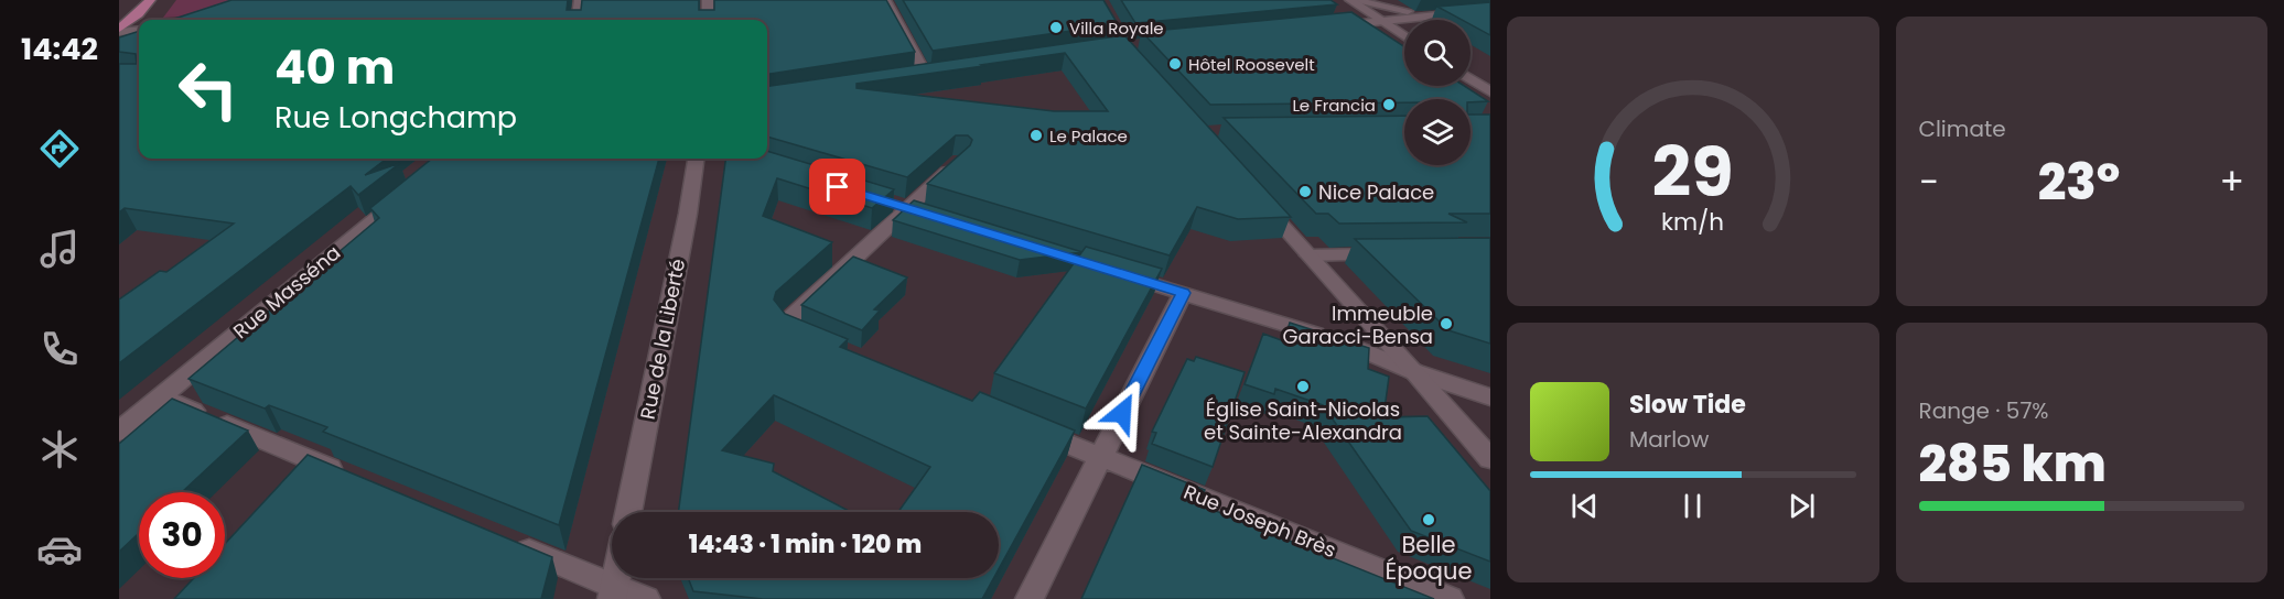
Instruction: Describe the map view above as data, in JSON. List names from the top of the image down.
{
  "streets": {
    "street": ["Rue Masséna", "Rue de la Liberté", "Rue Joseph Brès"]
  },
  "places": [
    "Villa Royale",
    "Hôtel Roosevelt",
    "Le Francia",
    "Le Palace",
    "Nice Palace",
    "Immeuble Garacci-Bensa",
    "Église Saint-Nicolas et Sainte-Alexandra",
    "Belle Époque"
  ],
  "page": {
    "tabs": "14:42",
    "tile": [
      "Climate",
      ["Range · 57%", "285 km"]
    ],
    "turn": ["40 m", "Rue Longchamp"],
    "heat": ["−", "23°", "+"],
    "song": ["Slow Tide", "Marlow"],
    "limit": "30",
    "trip": "14:43 · 1 min · 120 m",
    "gauge": ["29", "km/h"]
  }
}
